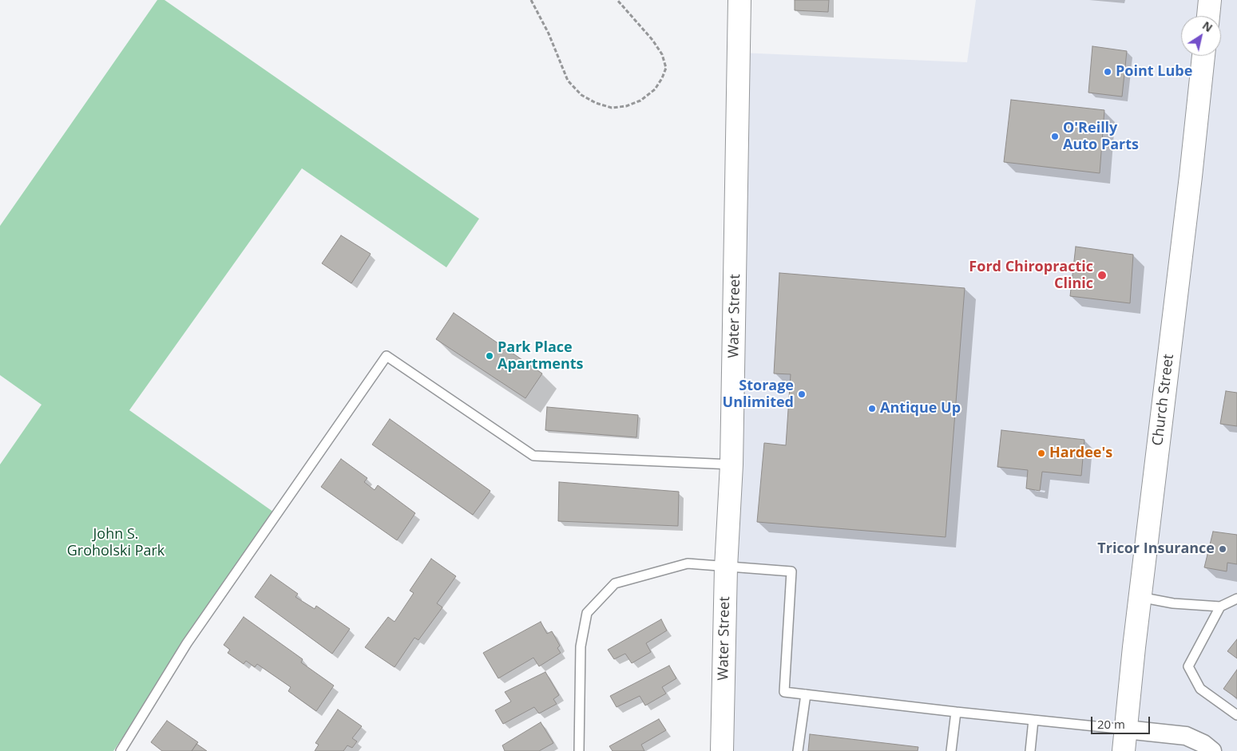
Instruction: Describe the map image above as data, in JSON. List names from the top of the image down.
{
  "streets": {
    "street": ["Water Street", "Church Street"]
  },
  "parks": ["John S. Groholski Park"],
  "places": [
    "Point Lube",
    "O'Reilly Auto Parts",
    "Ford Chiropractic Clinic",
    "Park Place Apartments",
    "Storage Unlimited",
    "Antique Up",
    "Hardee's",
    "Tricor Insurance"
  ],
  "scale_bar": "20 m",
  "north": "top right"
}
